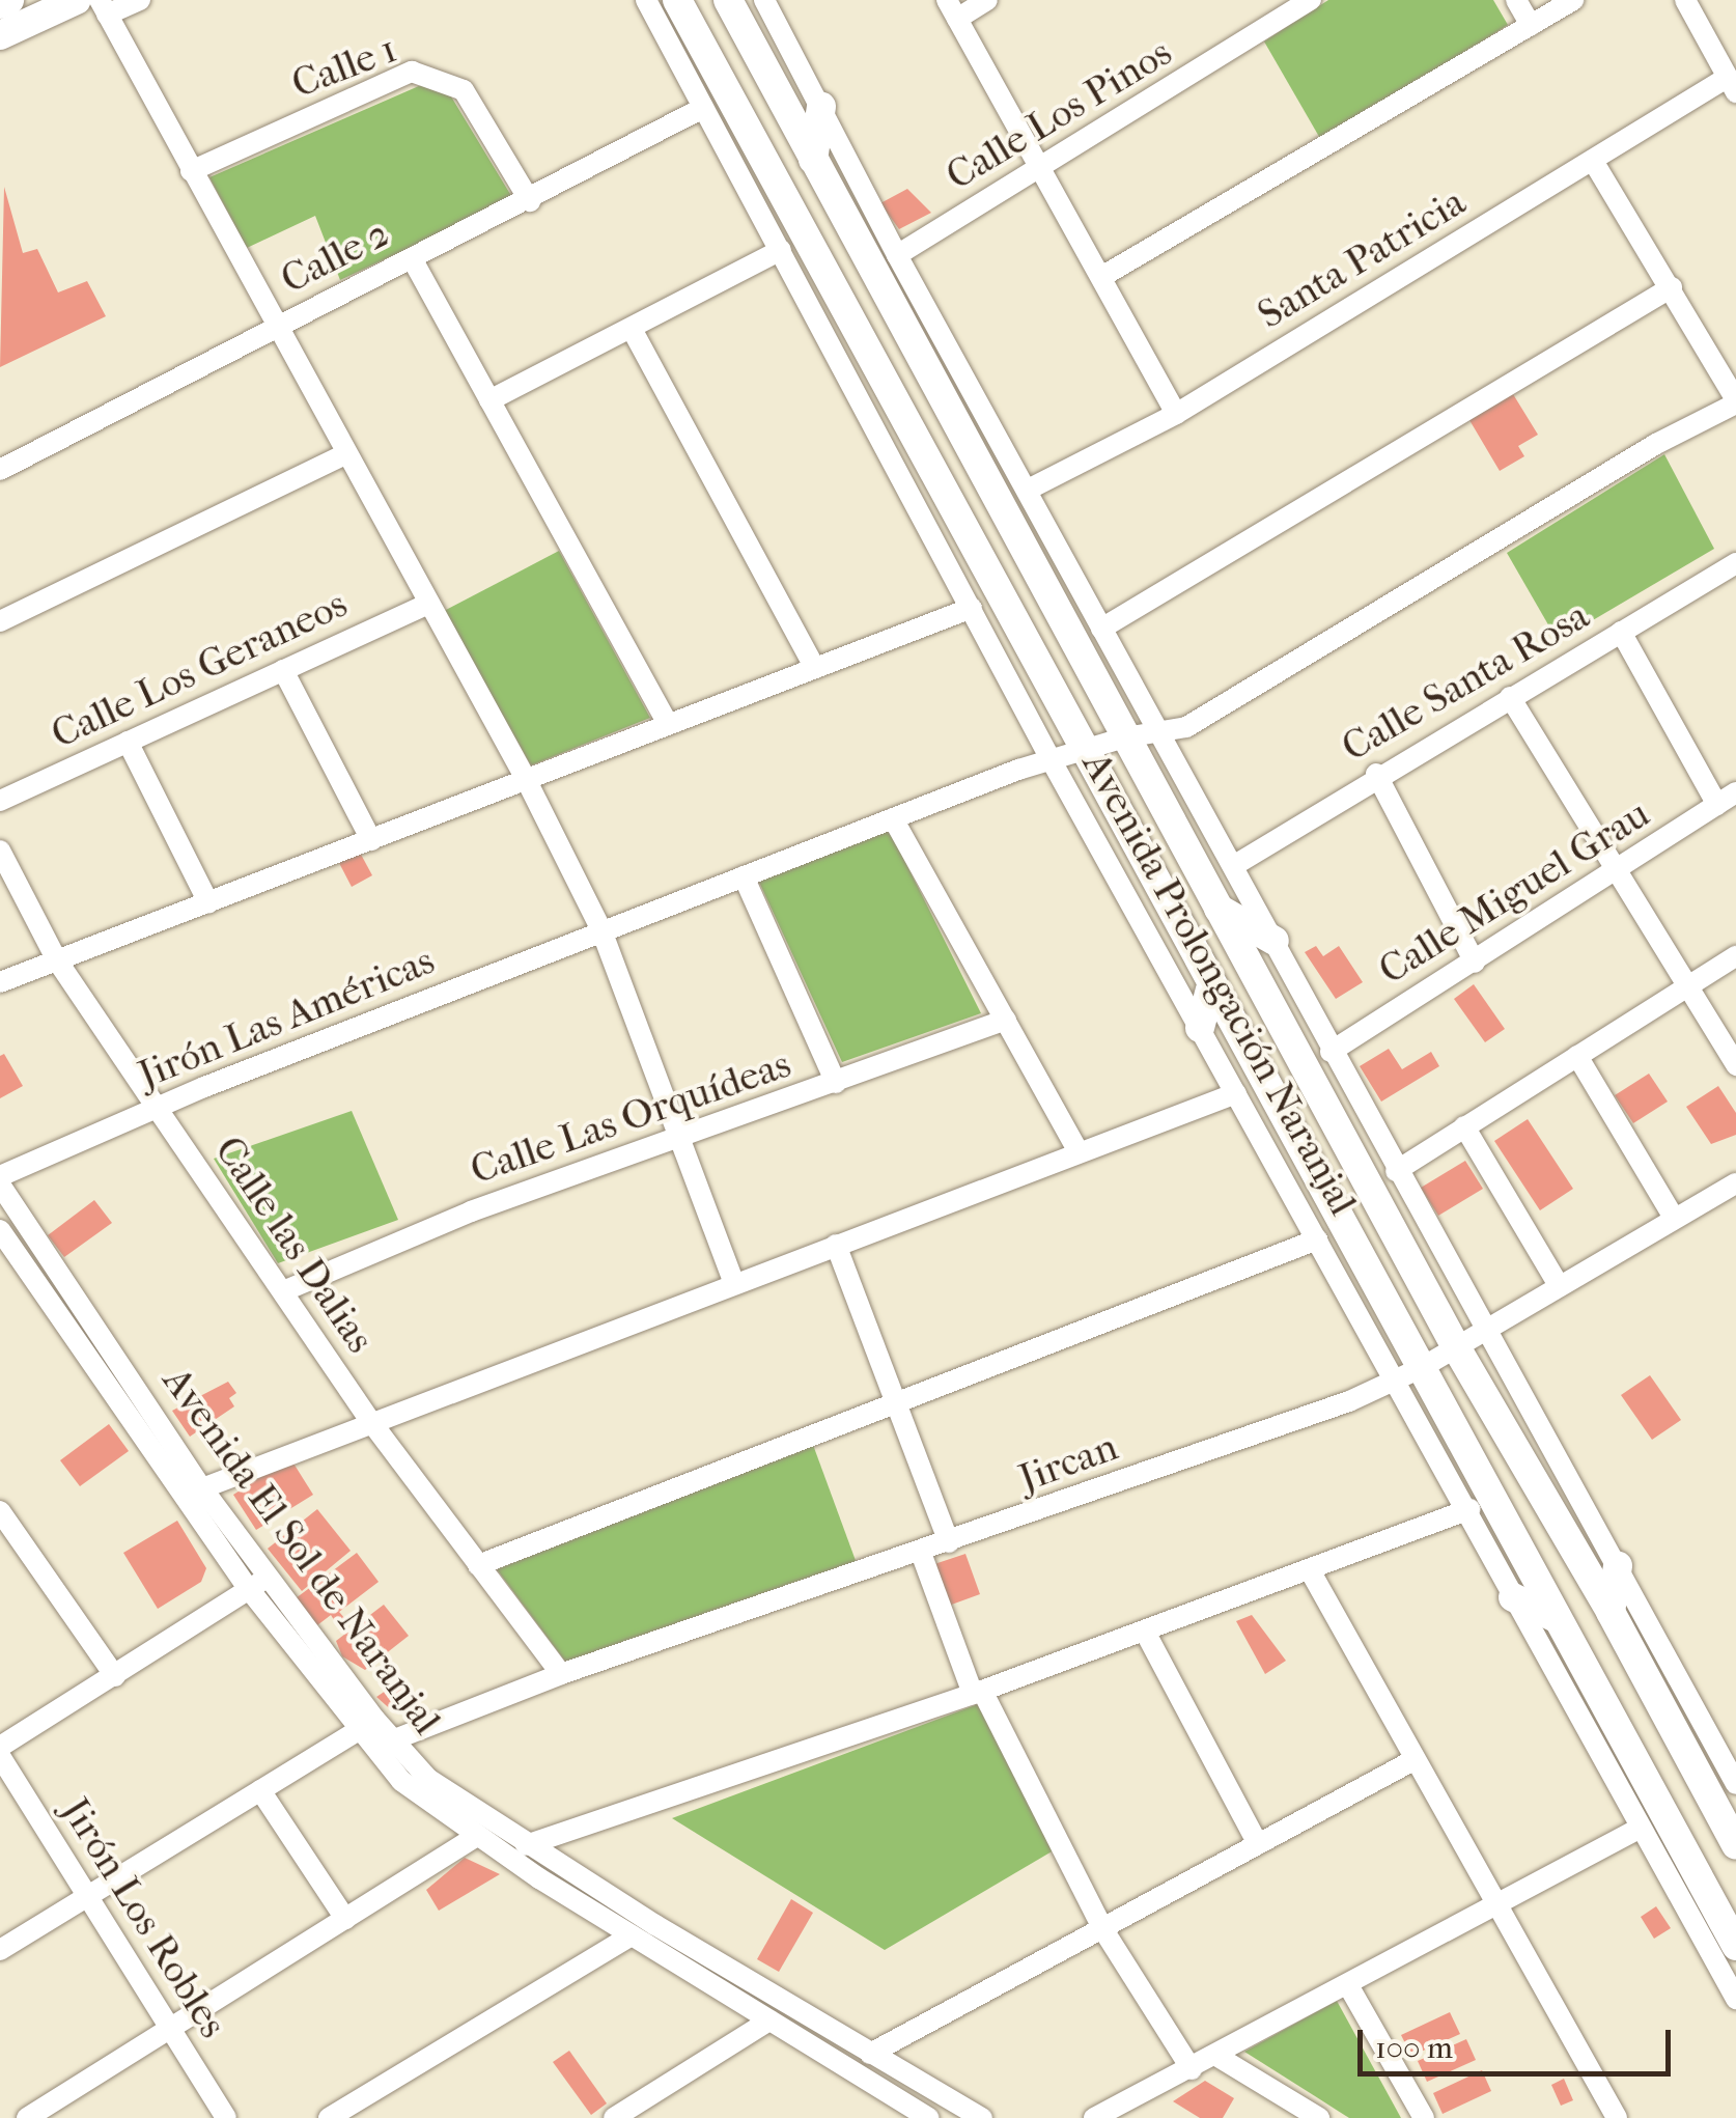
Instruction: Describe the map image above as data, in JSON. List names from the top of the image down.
{
  "streets": {
    "main road": ["Avenida Prolongación Naranjal"],
    "street": [
      "Calle 1",
      "Calle Los Pinos",
      "Calle 2",
      "Santa Patricia",
      "Calle Los Geraneos",
      "Calle Santa Rosa",
      "Calle Miguel Grau",
      "Jirón Las Américas",
      "Calle Las Orquídeas",
      "Calle las Dalias",
      "Jircan",
      "Avenida El Sol de Naranjal",
      "Jirón Los Robles"
    ]
  },
  "crossings": [
    ["Calle 1", "Calle 2"],
    ["Calle Los Pinos", "Avenida Prolongación Naranjal"],
    ["Calle 2", "Avenida Prolongación Naranjal"],
    ["Santa Patricia", "Avenida Prolongación Naranjal"],
    ["Calle Santa Rosa", "Avenida Prolongación Naranjal"],
    ["Calle Miguel Grau", "Avenida Prolongación Naranjal"],
    ["Avenida Prolongación Naranjal", "Jirón Las Américas"],
    ["Avenida Prolongación Naranjal", "Jircan"],
    ["Jirón Las Américas", "Calle las Dalias"],
    ["Calle Las Orquídeas", "Calle las Dalias"],
    ["Calle las Dalias", "Jircan"],
    ["Jircan", "Avenida El Sol de Naranjal"]
  ],
  "scale_bar": "100 m"
}
